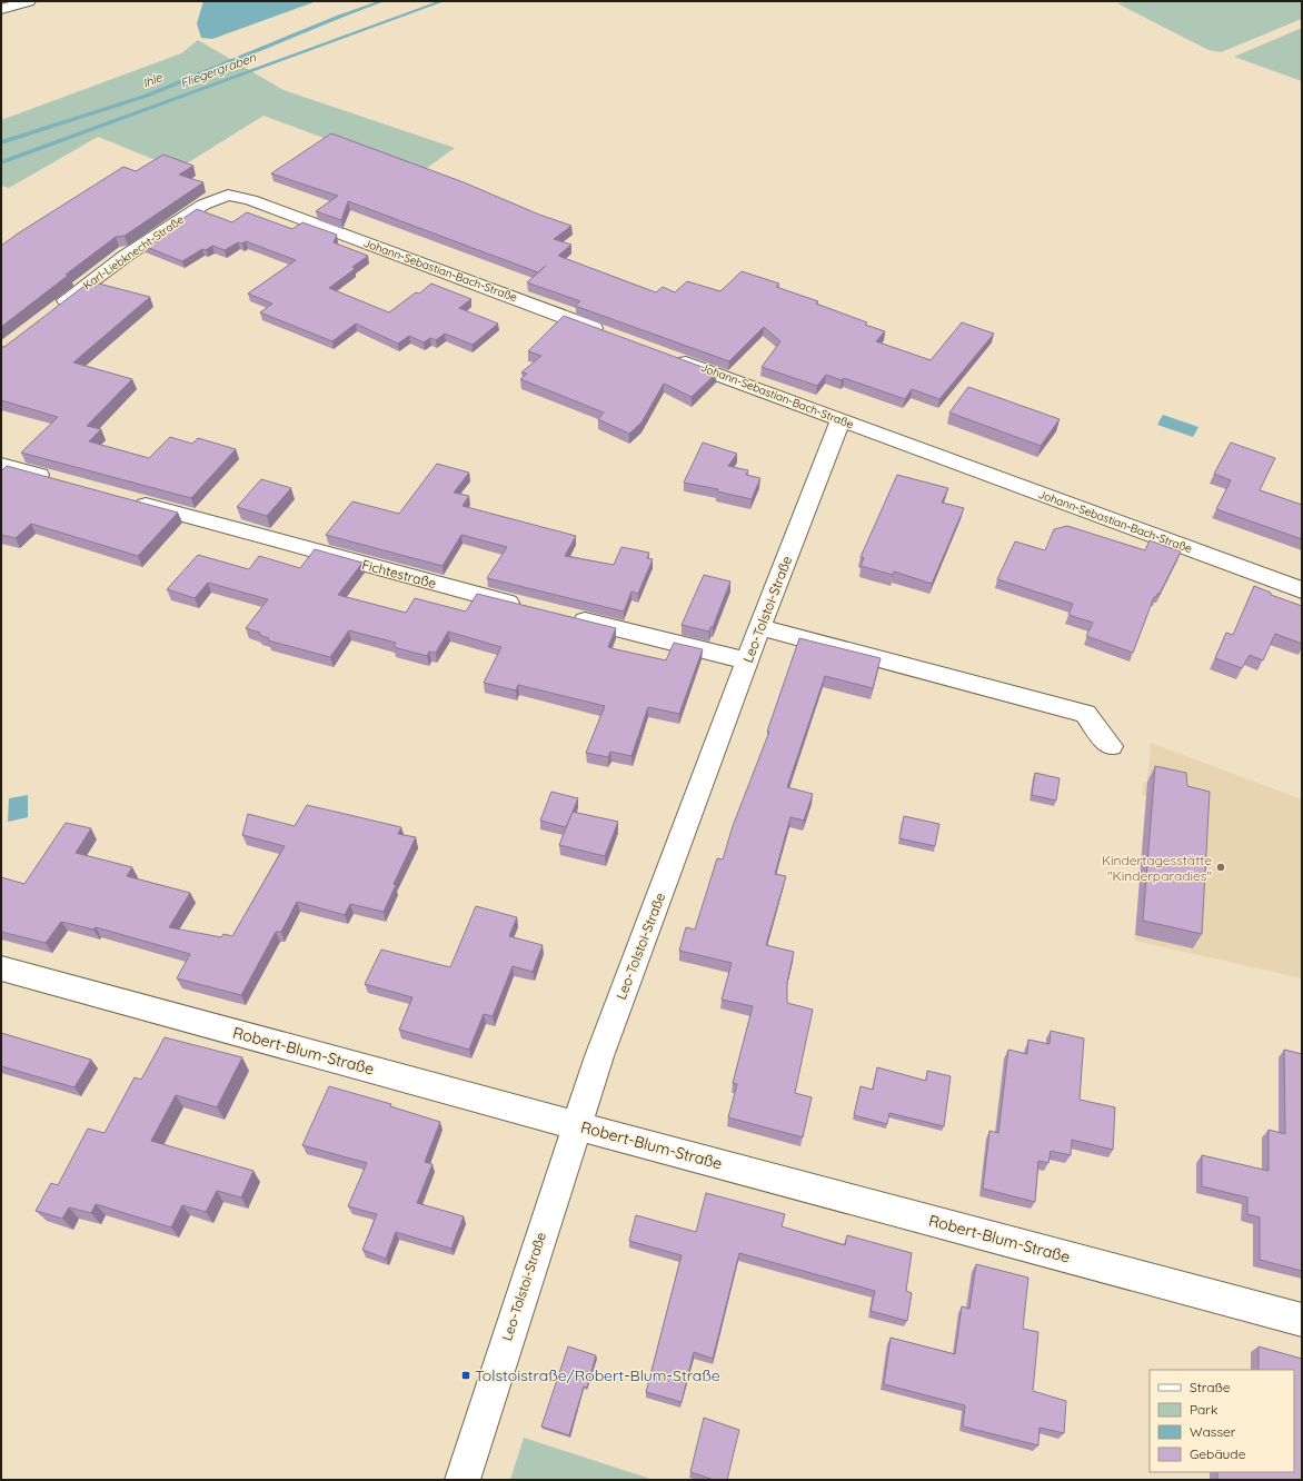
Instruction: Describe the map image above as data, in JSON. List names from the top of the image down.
{
  "streets": {
    "street": [
      "Karl-Liebknecht-Straße",
      "Johann-Sebastian-Bach-Straße",
      "Fichtestraße",
      "Leo-Tolstoi-Straße",
      "Robert-Blum-Straße"
    ]
  },
  "crossings": [
    ["Karl-Liebknecht-Straße", "Johann-Sebastian-Bach-Straße"],
    ["Johann-Sebastian-Bach-Straße", "Leo-Tolstoi-Straße"],
    ["Leo-Tolstoi-Straße", "Robert-Blum-Straße"]
  ],
  "water": ["Fliegergraben", "Ihle"],
  "places": {
    "other": ["Kindertagesstätte \"Kinderparadies\""],
    "transit": ["Tolstoistraße/Robert-Blum-Straße"]
  },
  "legend": [
    "Straße",
    "Park",
    "Wasser",
    "Gebäude"
  ]
}
